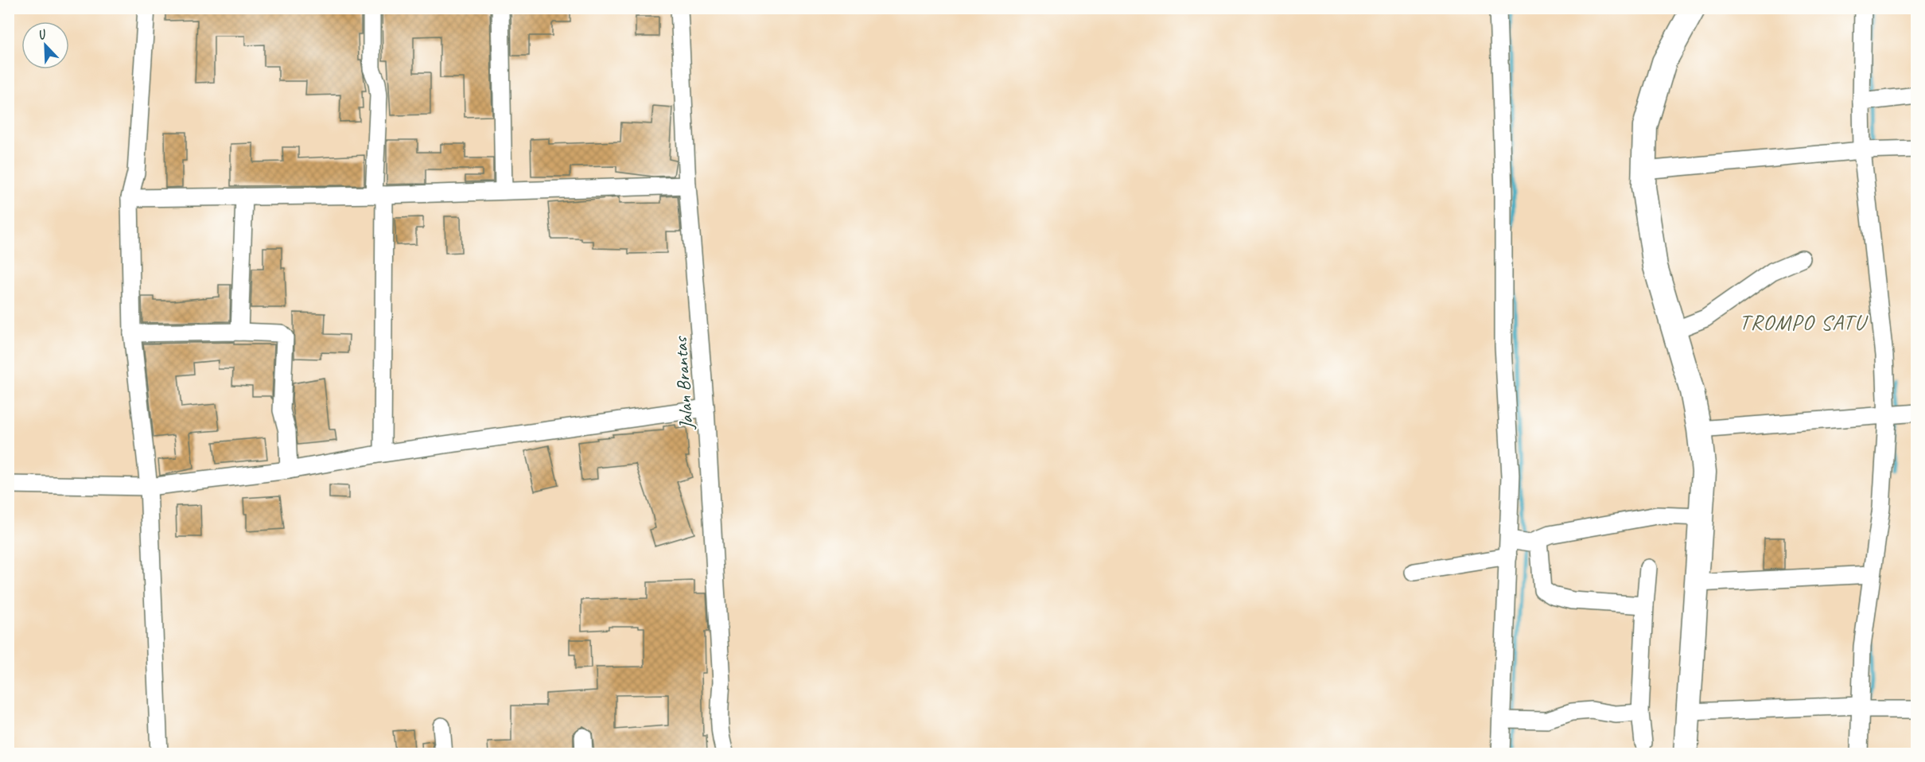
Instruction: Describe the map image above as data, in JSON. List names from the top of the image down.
{
  "streets": {
    "street": ["Jalan Brantas"]
  },
  "districts": ["TROMPO SATU"],
  "north": "top left"
}
